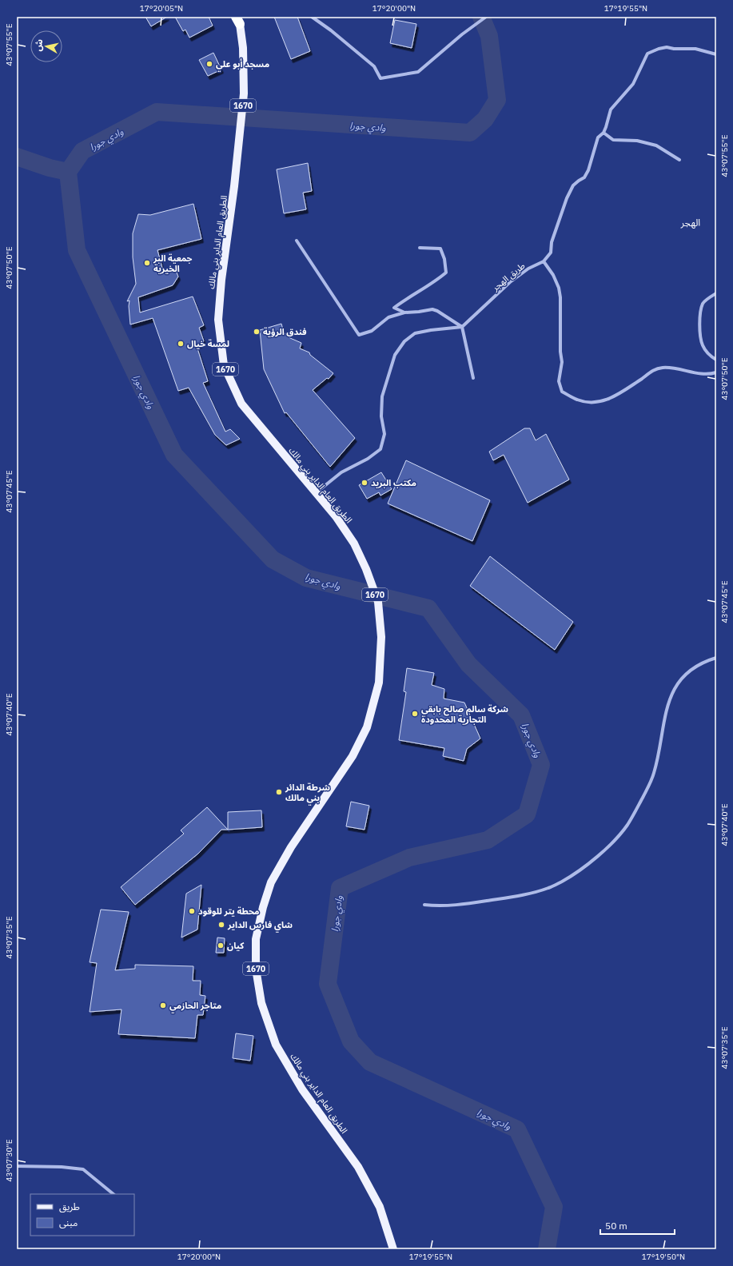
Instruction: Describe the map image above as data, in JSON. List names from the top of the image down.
{
  "streets": {
    "main road": ["1670", "الطريق العام الداير بني مالك"],
    "street": ["طريق الهجر"]
  },
  "districts": ["الهجر"],
  "water": ["وادي جورا"],
  "places": [
    "مسجد أبو علي",
    "جمعية البر الخيرية",
    "فندق الرؤية",
    "لمسة خيال",
    "مكتب البريد",
    "شركة سالم صالح بابقي التجارية المحدودة",
    "شرطة الدائر بني مالك",
    "محطة يتر للوقود",
    "شاي فارس الداير",
    "كيان",
    "متاجر الحازمي"
  ],
  "legend": ["طريق", "مبنى"],
  "scale_bar": "50 m",
  "north": "left",
  "coordinates": [
    "17°20'05\"N",
    "17°20'00\"N",
    "17°19'55\"N",
    "43°07'55\"E",
    "43°07'50\"E",
    "43°07'45\"E",
    "43°07'40\"E",
    "43°07'35\"E",
    "43°07'30\"E",
    "17°19'50\"N"
  ]
}
